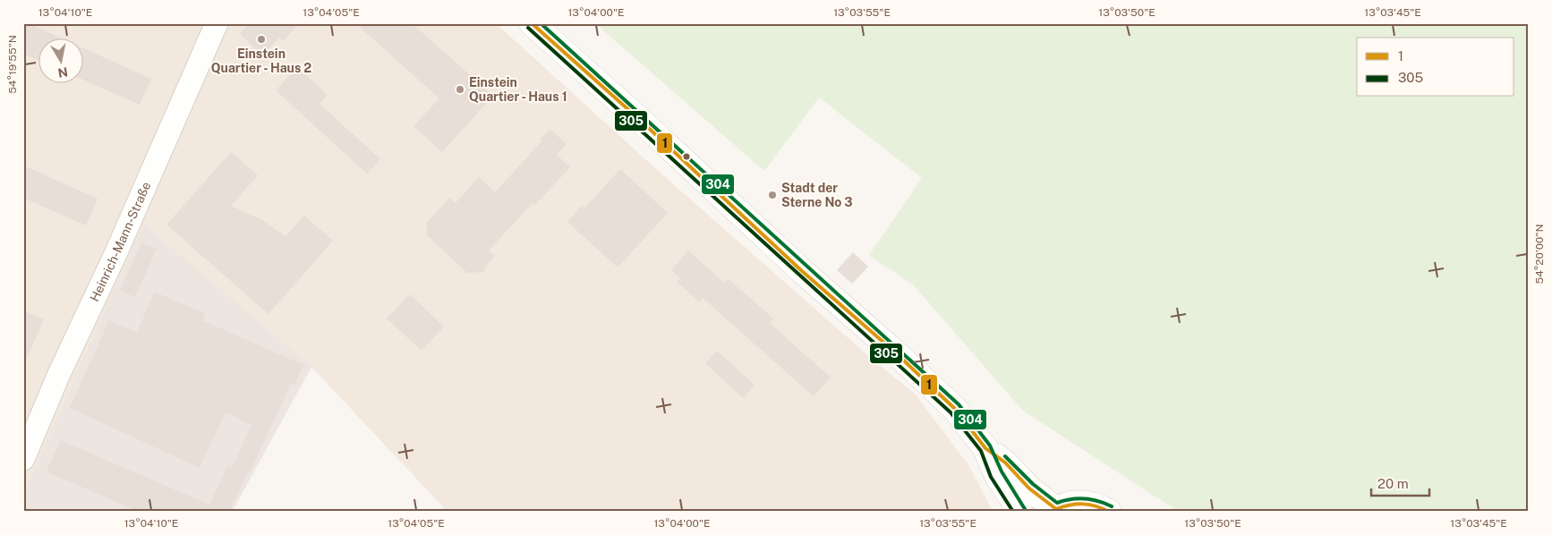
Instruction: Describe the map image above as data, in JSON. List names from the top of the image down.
{
  "streets": {
    "street": ["Heinrich-Mann-Straße"]
  },
  "places": ["Einstein Quartier - Haus 2", "Einstein Quartier - Haus 1", "Stadt der Sterne No 3"],
  "lines": ["transit line 1", "transit line 304", "transit line 305"],
  "legend": ["1", "305"],
  "scale_bar": "20 m",
  "north": "bottom",
  "coordinates": [
    "13°04'10\"E",
    "13°04'05\"E",
    "13°04'00\"E",
    "13°03'55\"E",
    "13°03'50\"E",
    "13°03'45\"E",
    "54°19'55\"N",
    "54°20'00\"N"
  ]
}
